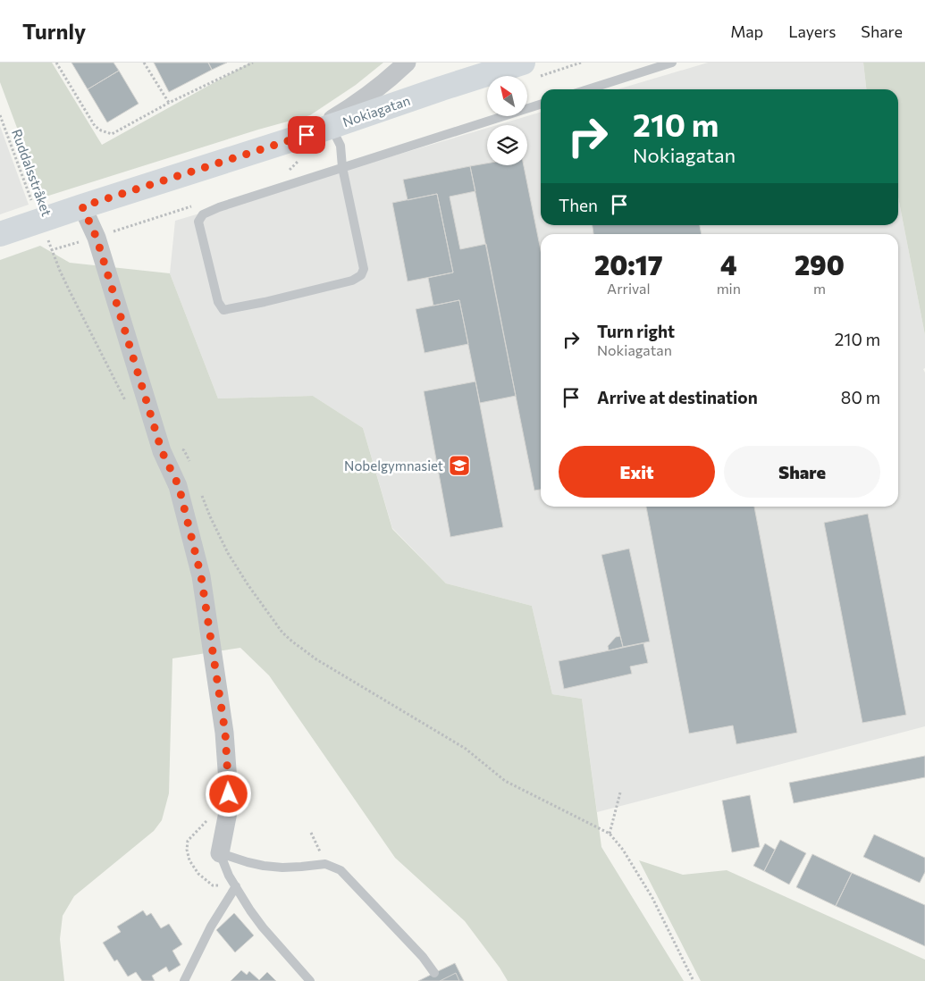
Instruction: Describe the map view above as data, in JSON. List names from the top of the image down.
{
  "streets": {
    "street": ["Nokiagatan"],
    "path": ["Ruddalsstråket"]
  },
  "crossings": [
    ["Nokiagatan", "Ruddalsstråket"]
  ],
  "places": {
    "school or university": ["Nobelgymnasiet"]
  },
  "north": "top left",
  "page": {
    "header": "Turnly",
    "nav": ["Map", "Layers", "Share"],
    "turn": ["210 m", "Nokiagatan"],
    "then": "Then",
    "eta": [
      "20:17",
      "Arrival",
      "4",
      "min",
      "290",
      "m"
    ],
    "list": [
      {
        "name": "Turn right",
        "note": "Nokiagatan",
        "value": "210 m"
      },
      {
        "name": "Arrive at destination",
        "value": "80 m"
      }
    ],
    "buttons": ["Exit", "Share"]
  }
}
